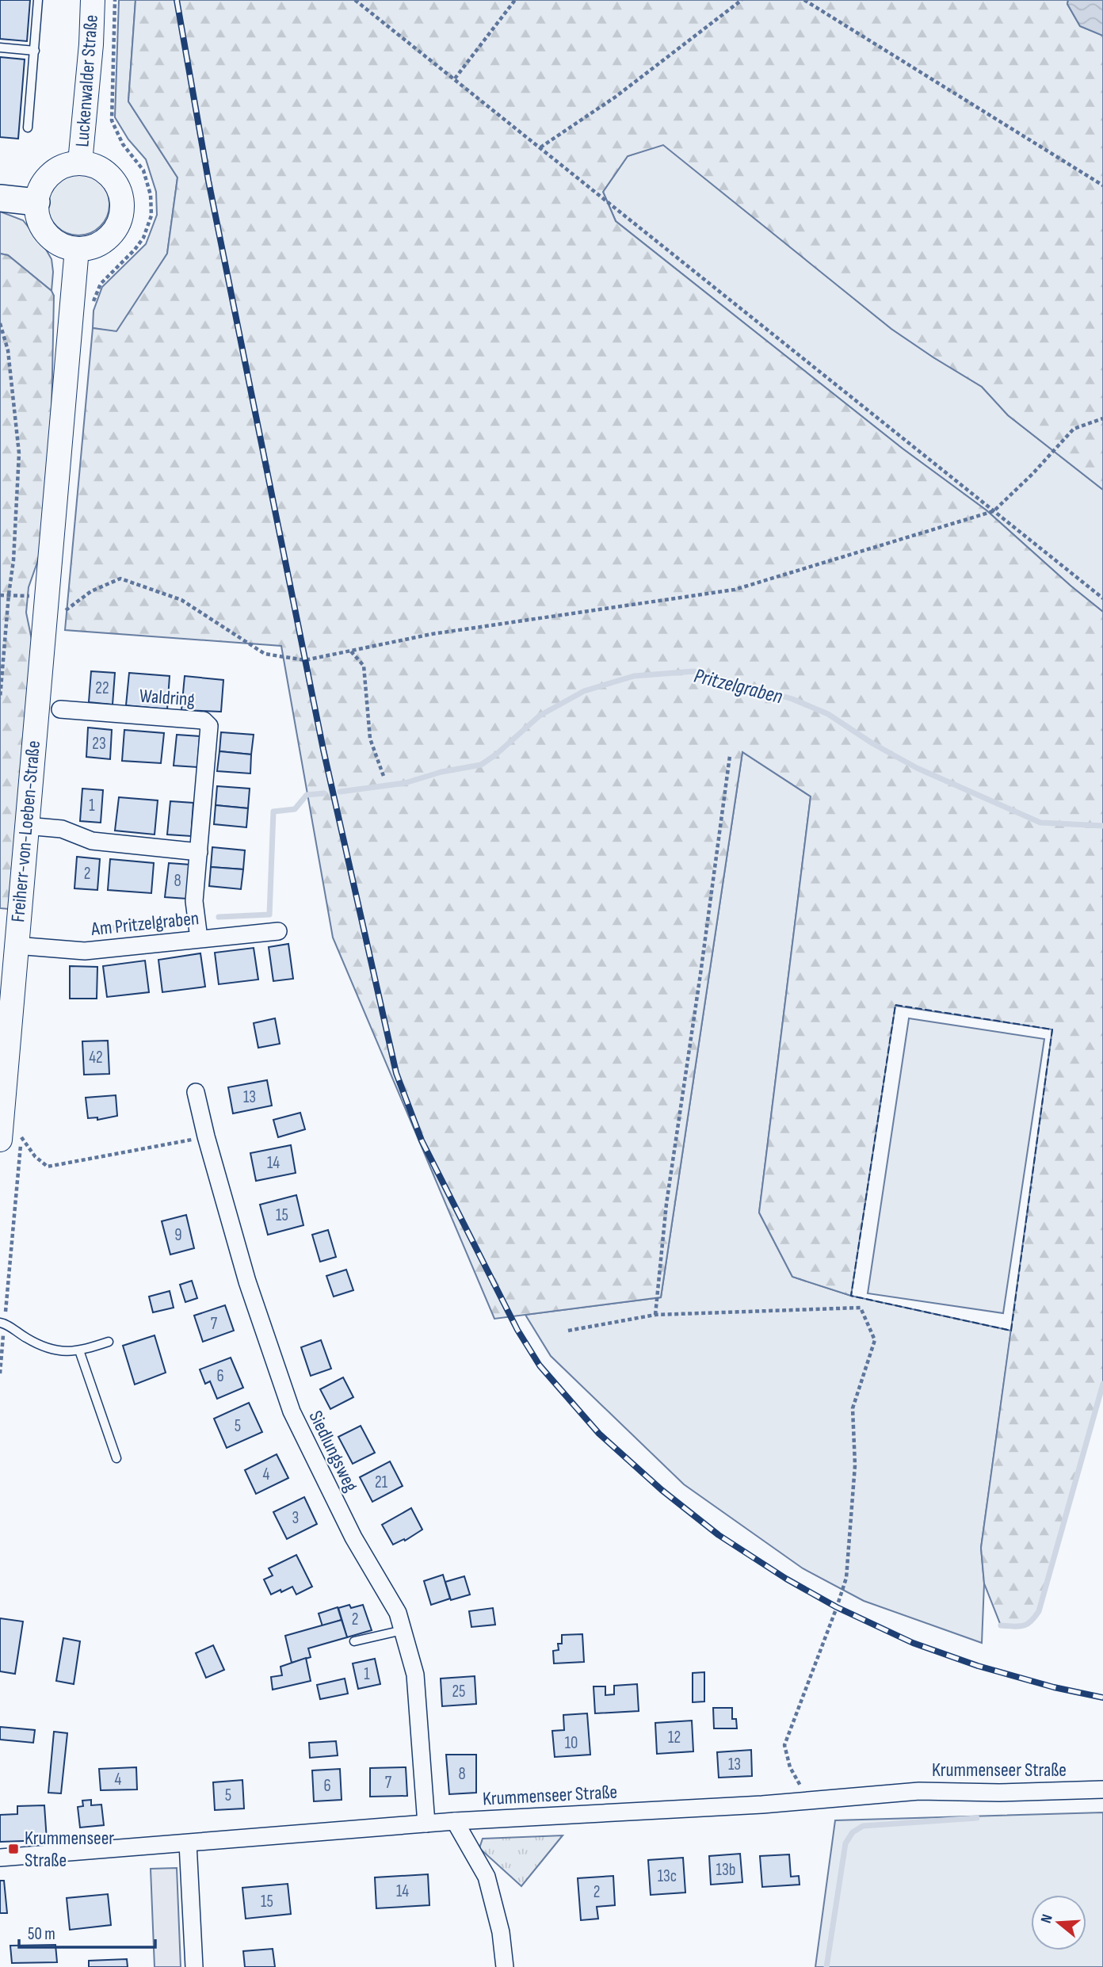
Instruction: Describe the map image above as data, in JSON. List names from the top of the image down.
{
  "streets": {
    "main road": ["Luckenwalder Straße", "Freiherr-von-Loeben-Straße"],
    "street": [
      "Waldring",
      "Am Pritzelgraben",
      "Siedlungsweg",
      "Krummenseer Straße"
    ]
  },
  "crossings": [
    ["Luckenwalder Straße", "Freiherr-von-Loeben-Straße"],
    ["Waldring", "Am Pritzelgraben"],
    ["Freiherr-von-Loeben-Straße", "Am Pritzelgraben"],
    ["Siedlungsweg", "Krummenseer Straße"]
  ],
  "water": ["Pritzelgraben"],
  "places": {
    "transit": ["Krummenseer Straße"]
  },
  "house_numbers": [
    "22",
    "23",
    "1",
    "2",
    "8",
    "42",
    "13",
    "14",
    "15",
    "9",
    "7",
    "6",
    "5",
    "4",
    "21",
    "3",
    "2",
    "1",
    "25",
    "12",
    "10",
    "13",
    "8",
    "4",
    "7",
    "6",
    "5",
    "13b",
    "13c",
    "14",
    "2",
    "15"
  ],
  "scale_bar": "50 m",
  "north": "left"
}
